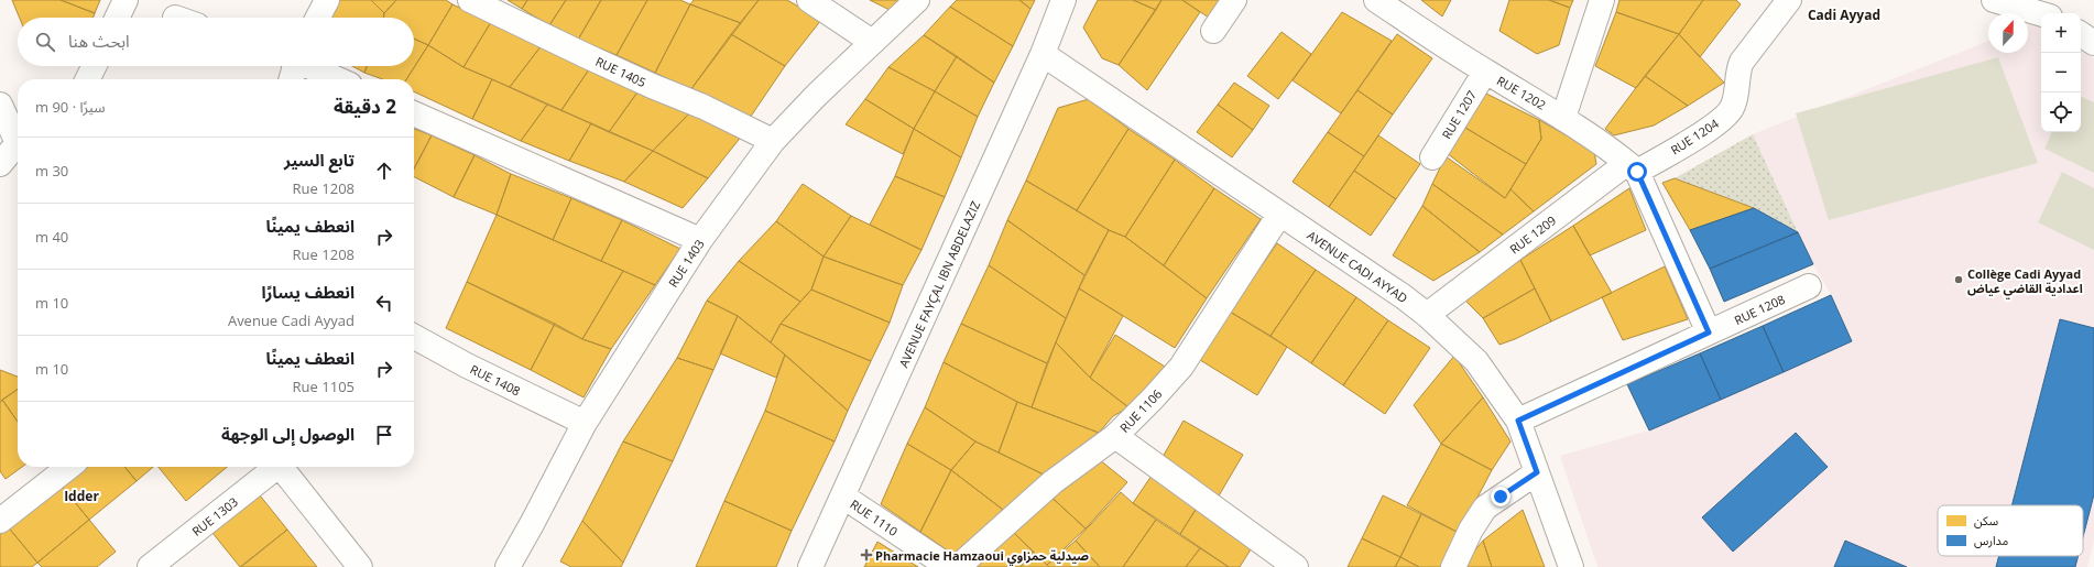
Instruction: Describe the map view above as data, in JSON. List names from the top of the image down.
{
  "streets": {
    "street": [
      "RUE 1405",
      "RUE 1202",
      "RUE 1207",
      "RUE 1204",
      "RUE 1209",
      "RUE 1403",
      "AVENUE CADI AYYAD",
      "AVENUE FAYÇAL IBN ABDELAZIZ",
      "RUE 1208",
      "RUE 1408",
      "RUE 1106",
      "RUE 1303",
      "RUE 1110"
    ]
  },
  "crossings": [
    ["RUE 1405", "RUE 1403"],
    ["RUE 1202", "RUE 1207"],
    ["RUE 1202", "RUE 1204"],
    ["RUE 1202", "RUE 1209"],
    ["RUE 1204", "RUE 1209"],
    ["RUE 1209", "AVENUE CADI AYYAD"],
    ["RUE 1403", "RUE 1408"],
    ["AVENUE CADI AYYAD", "AVENUE FAYÇAL IBN ABDELAZIZ"],
    ["AVENUE CADI AYYAD", "RUE 1208"],
    ["AVENUE CADI AYYAD", "RUE 1106"],
    ["AVENUE FAYÇAL IBN ABDELAZIZ", "RUE 1110"]
  ],
  "districts": ["Cadi Ayyad", "Idder"],
  "places": {
    "other": ["Collège Cadi Ayyad اعدادية القاضي عياض"],
    "health": ["Pharmacie Hamzaoui صيدلية حمزاوي"]
  },
  "legend": ["سكن", "مدارس"],
  "north": "top",
  "page": {
    "map_buttons": ["+", "−"],
    "search": "ابحث هنا",
    "heading": ["2 دقيقة", "سيرًا · 90 m"],
    "list": [
      ["تابع السير", "Rue 1208", "30 m"],
      ["انعطف يمينًا", "Rue 1208", "40 m"],
      ["انعطف يسارًا", "Avenue Cadi Ayyad", "10 m"],
      ["انعطف يمينًا", "Rue 1105", "10 m"],
      "الوصول إلى الوجهة"
    ]
  }
}
